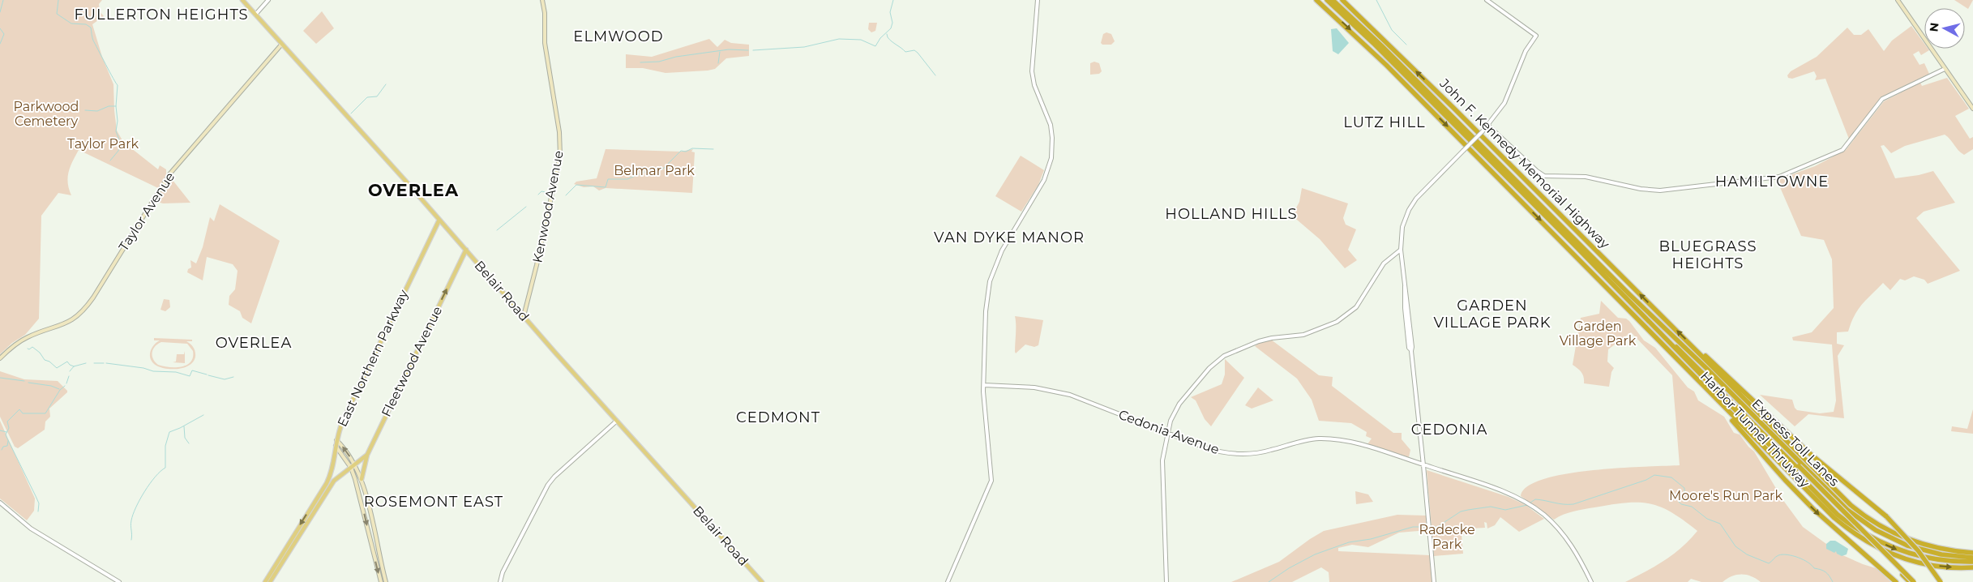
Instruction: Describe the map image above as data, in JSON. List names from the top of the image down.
{
  "streets": {
    "highway": ["John F. Kennedy Memorial Highway", "Harbor Tunnel Thruway", "Express Toll Lanes"],
    "main road": [
      "Kenwood Avenue",
      "Taylor Avenue",
      "Belair Road",
      "East Northern Parkway",
      "Fleetwood Avenue"
    ],
    "street": ["Cedonia Avenue"]
  },
  "crossings": [
    ["John F. Kennedy Memorial Highway", "Harbor Tunnel Thruway"],
    ["Kenwood Avenue", "Belair Road"],
    ["Taylor Avenue", "Belair Road"],
    ["Belair Road", "East Northern Parkway"],
    ["Belair Road", "Fleetwood Avenue"]
  ],
  "one_way": ["Fleetwood Avenue"],
  "districts": [
    "FULLERTON HEIGHTS",
    "ELMWOOD",
    "LUTZ HILL",
    "HAMILTOWNE",
    "OVERLEA",
    "HOLLAND HILLS",
    "VAN DYKE MANOR",
    "BLUEGRASS HEIGHTS",
    "GARDEN VILLAGE PARK",
    "OVERLEA",
    "CEDMONT",
    "CEDONIA",
    "ROSEMONT EAST"
  ],
  "parks": [
    "Parkwood Cemetery",
    "Taylor Park",
    "Belmar Park",
    "Garden Village Park",
    "Moore's Run Park",
    "Radecke Park"
  ],
  "north": "left"
}
